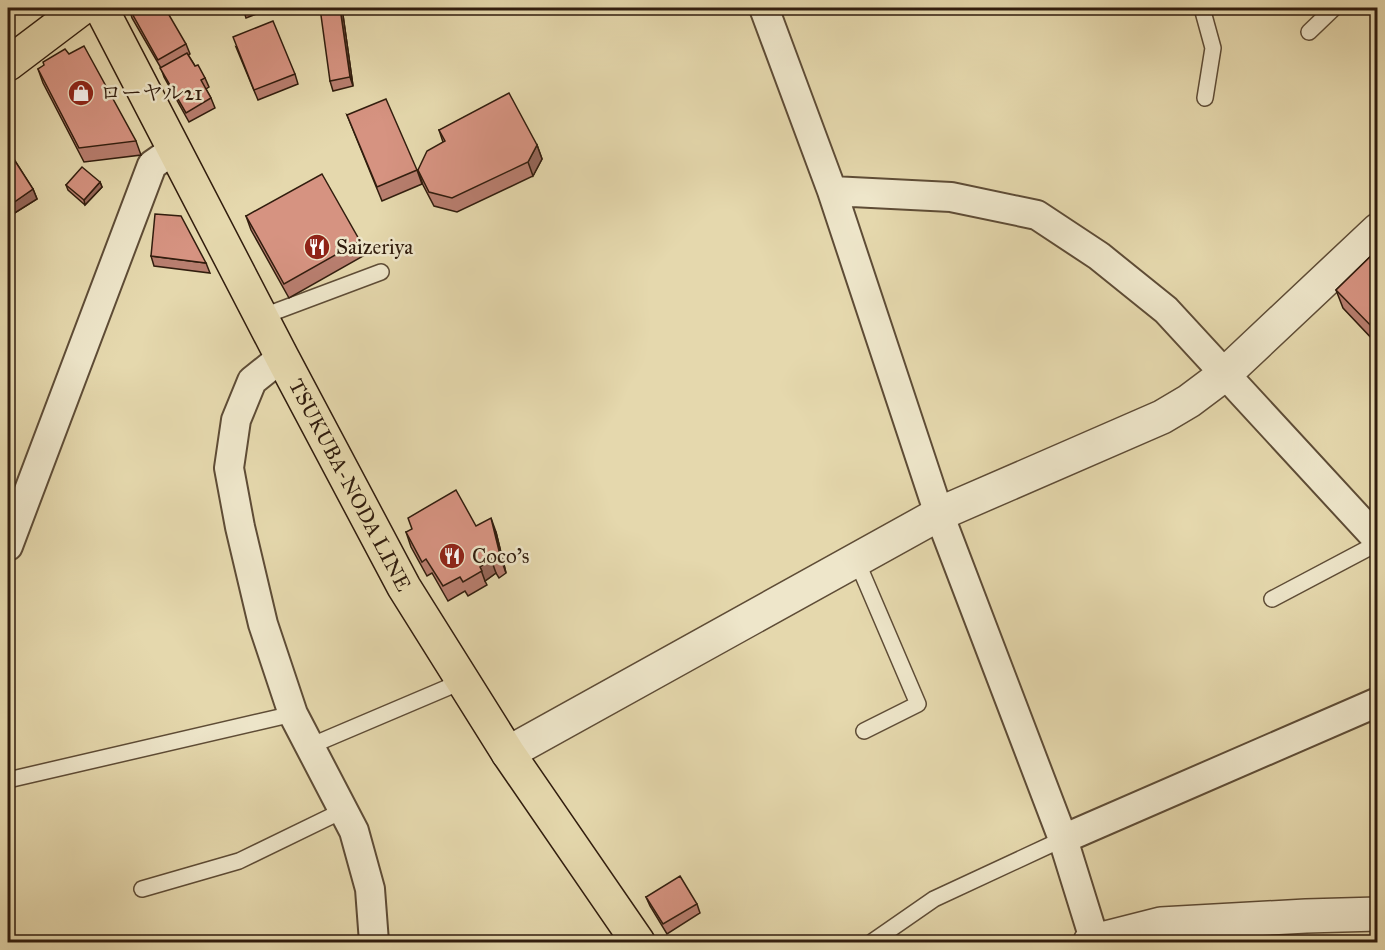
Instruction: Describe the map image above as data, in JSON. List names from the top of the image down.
{
  "streets": {
    "main road": ["TSUKUBA-NODA LINE"]
  },
  "places": {
    "shop": ["ローヤル21"],
    "restaurant": ["Saizeriya", "Coco's"]
  }
}
